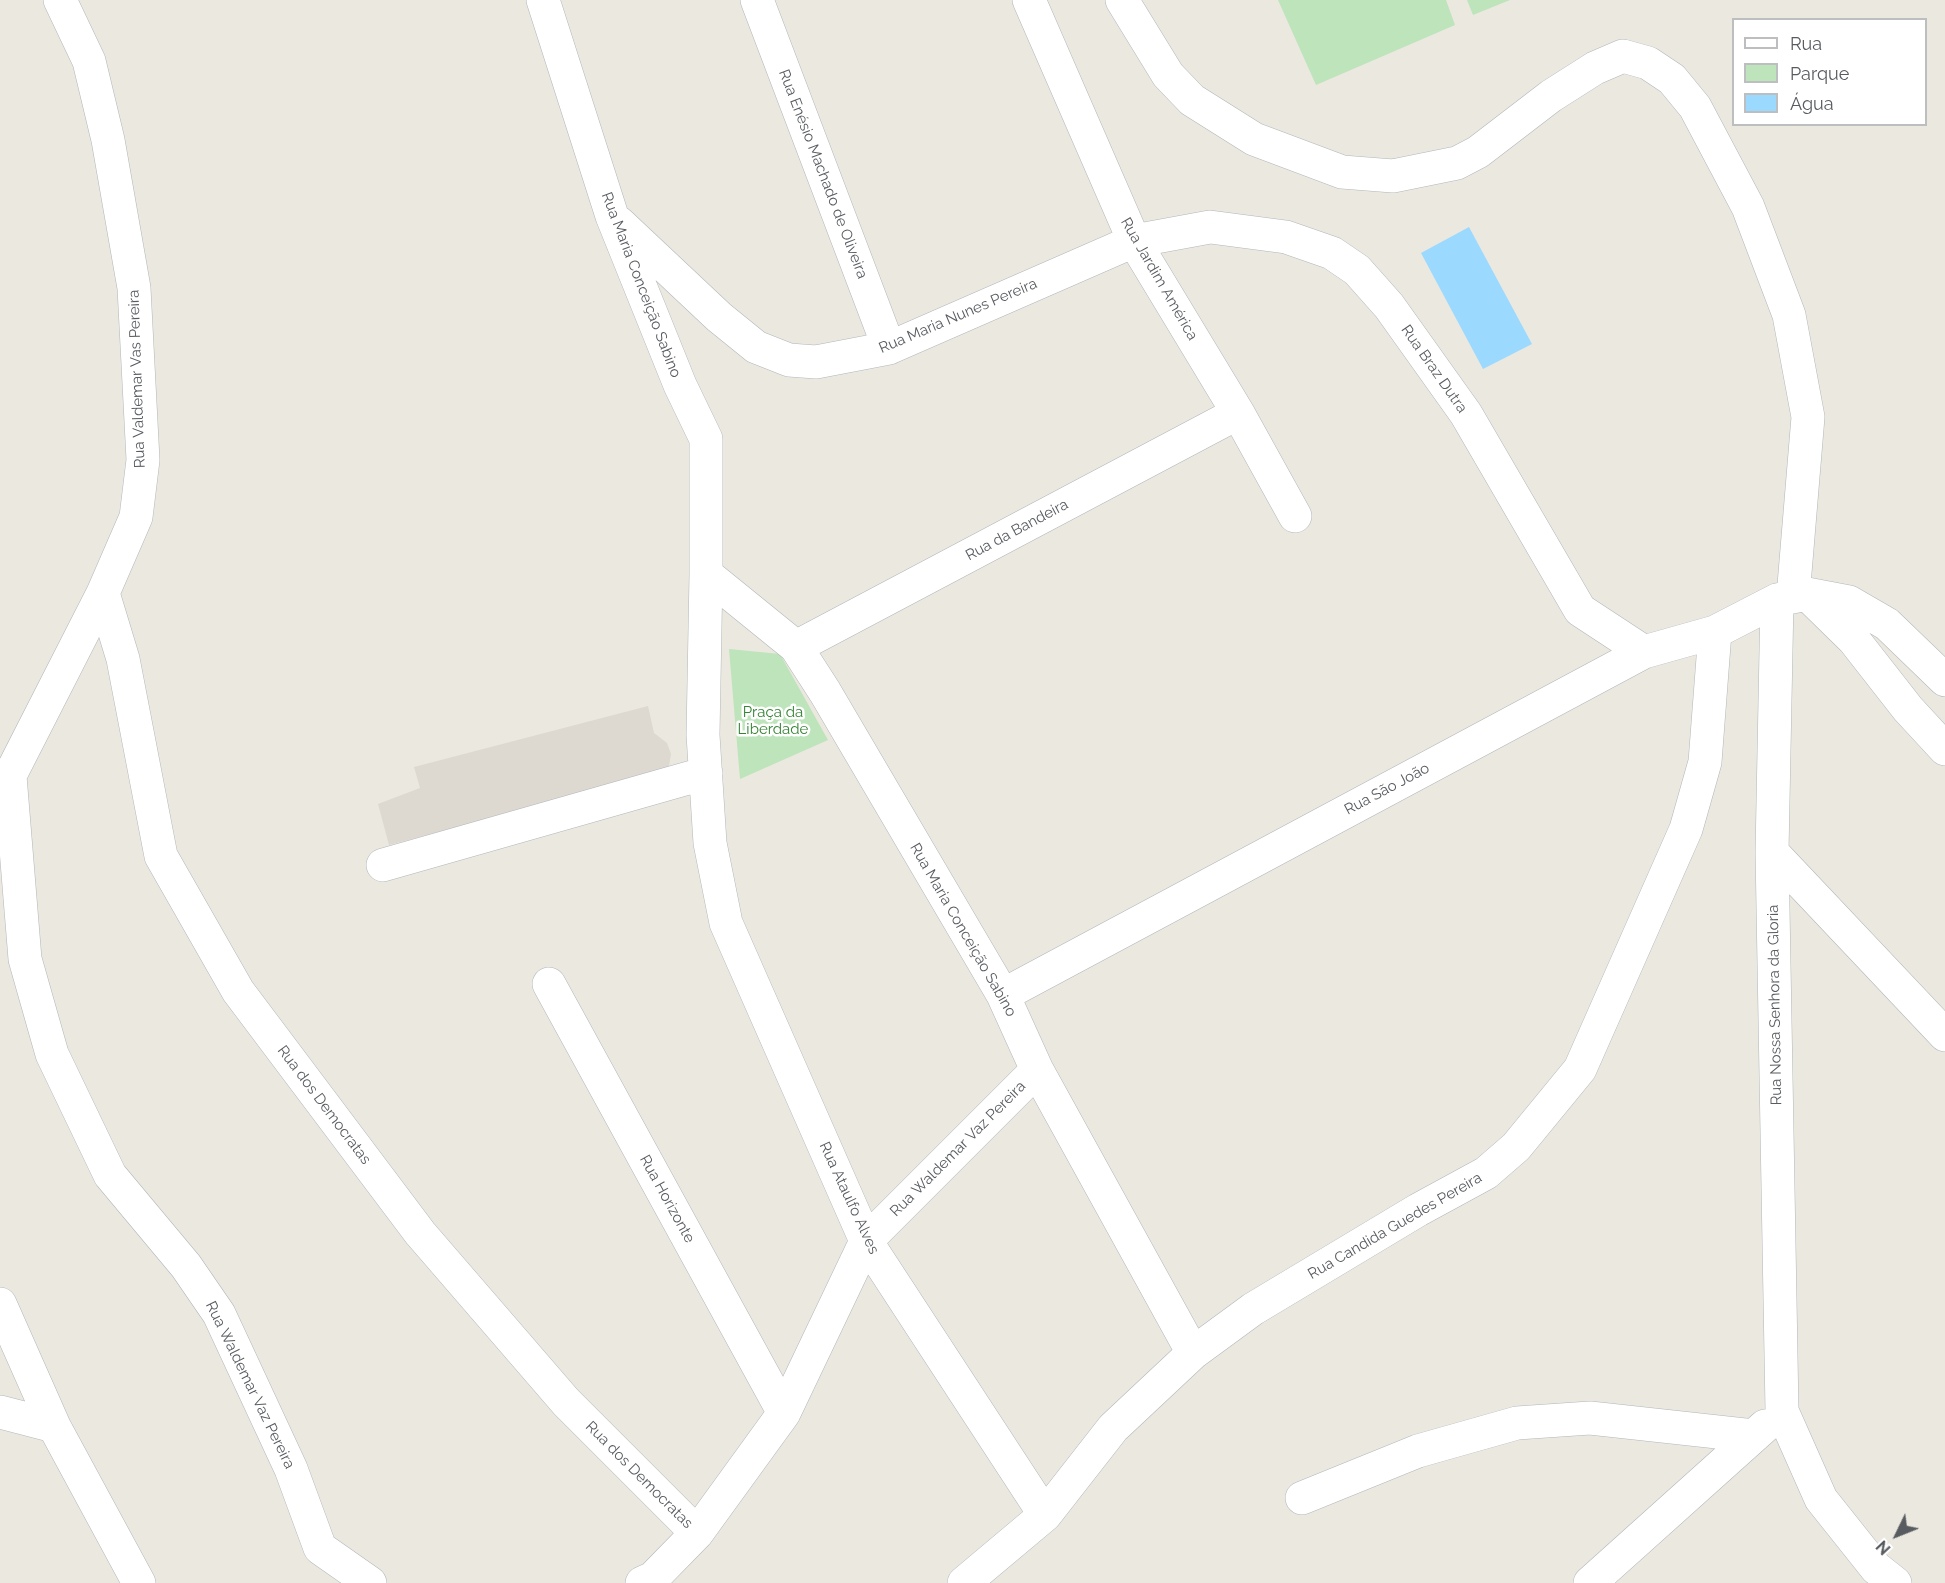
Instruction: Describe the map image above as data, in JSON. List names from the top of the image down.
{
  "streets": {
    "street": [
      "Rua Enésio Machado de Oliveira",
      "Rua Jardim América",
      "Rua Maria Conceição Sabino",
      "Rua Maria Nunes Pereira",
      "Rua Braz Dutra",
      "Rua Valdemar Vas Pereira",
      "Rua da Bandeira",
      "Rua São João",
      "Rua Nossa Senhora da Gloria",
      "Rua dos Democratas",
      "Rua Waldemar Vaz Pereira",
      "Rua Ataulfo Alves",
      "Rua Horizonte",
      "Rua Candida Guedes Pereira"
    ]
  },
  "crossings": [
    ["Rua Enésio Machado de Oliveira", "Rua Maria Nunes Pereira"],
    ["Rua Jardim América", "Rua Maria Nunes Pereira"],
    ["Rua Jardim América", "Rua Braz Dutra"],
    ["Rua Jardim América", "Rua da Bandeira"],
    ["Rua Maria Conceição Sabino", "Rua Maria Nunes Pereira"],
    ["Rua Maria Conceição Sabino", "Rua da Bandeira"],
    ["Rua Maria Conceição Sabino", "Rua São João"],
    ["Rua Maria Conceição Sabino", "Rua Waldemar Vaz Pereira"],
    ["Rua Maria Conceição Sabino", "Rua Ataulfo Alves"],
    ["Rua Maria Conceição Sabino", "Rua Candida Guedes Pereira"],
    ["Rua Maria Nunes Pereira", "Rua Braz Dutra"],
    ["Rua Braz Dutra", "Rua São João"],
    ["Rua Valdemar Vas Pereira", "Rua dos Democratas"],
    ["Rua Valdemar Vas Pereira", "Rua Waldemar Vaz Pereira"],
    ["Rua São João", "Rua Nossa Senhora da Gloria"],
    ["Rua São João", "Rua Candida Guedes Pereira"],
    ["Rua dos Democratas", "Rua Waldemar Vaz Pereira"],
    ["Rua Waldemar Vaz Pereira", "Rua Ataulfo Alves"],
    ["Rua Waldemar Vaz Pereira", "Rua Horizonte"],
    ["Rua Ataulfo Alves", "Rua Candida Guedes Pereira"]
  ],
  "parks": ["Praça da Liberdade"],
  "legend": ["Rua", "Parque", "Água"],
  "north": "bottom left"
}
